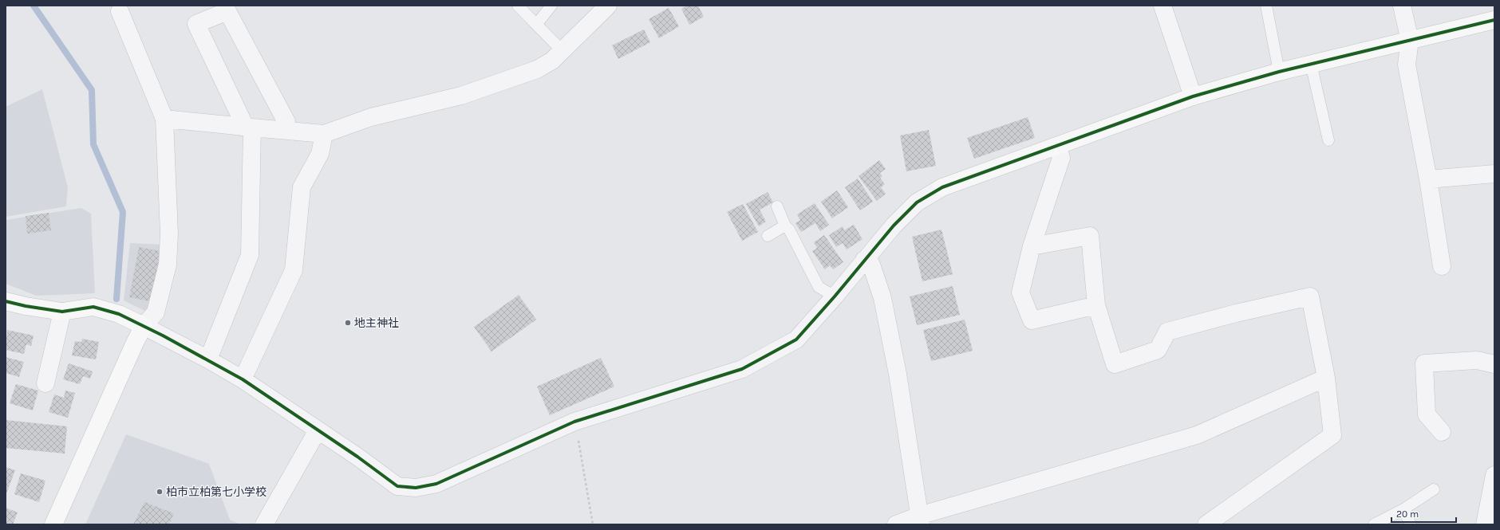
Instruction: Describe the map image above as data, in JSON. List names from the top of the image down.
{
  "places": ["地主神社", "柏市立柏第七小学校"],
  "scale_bar": "20 m"
}
